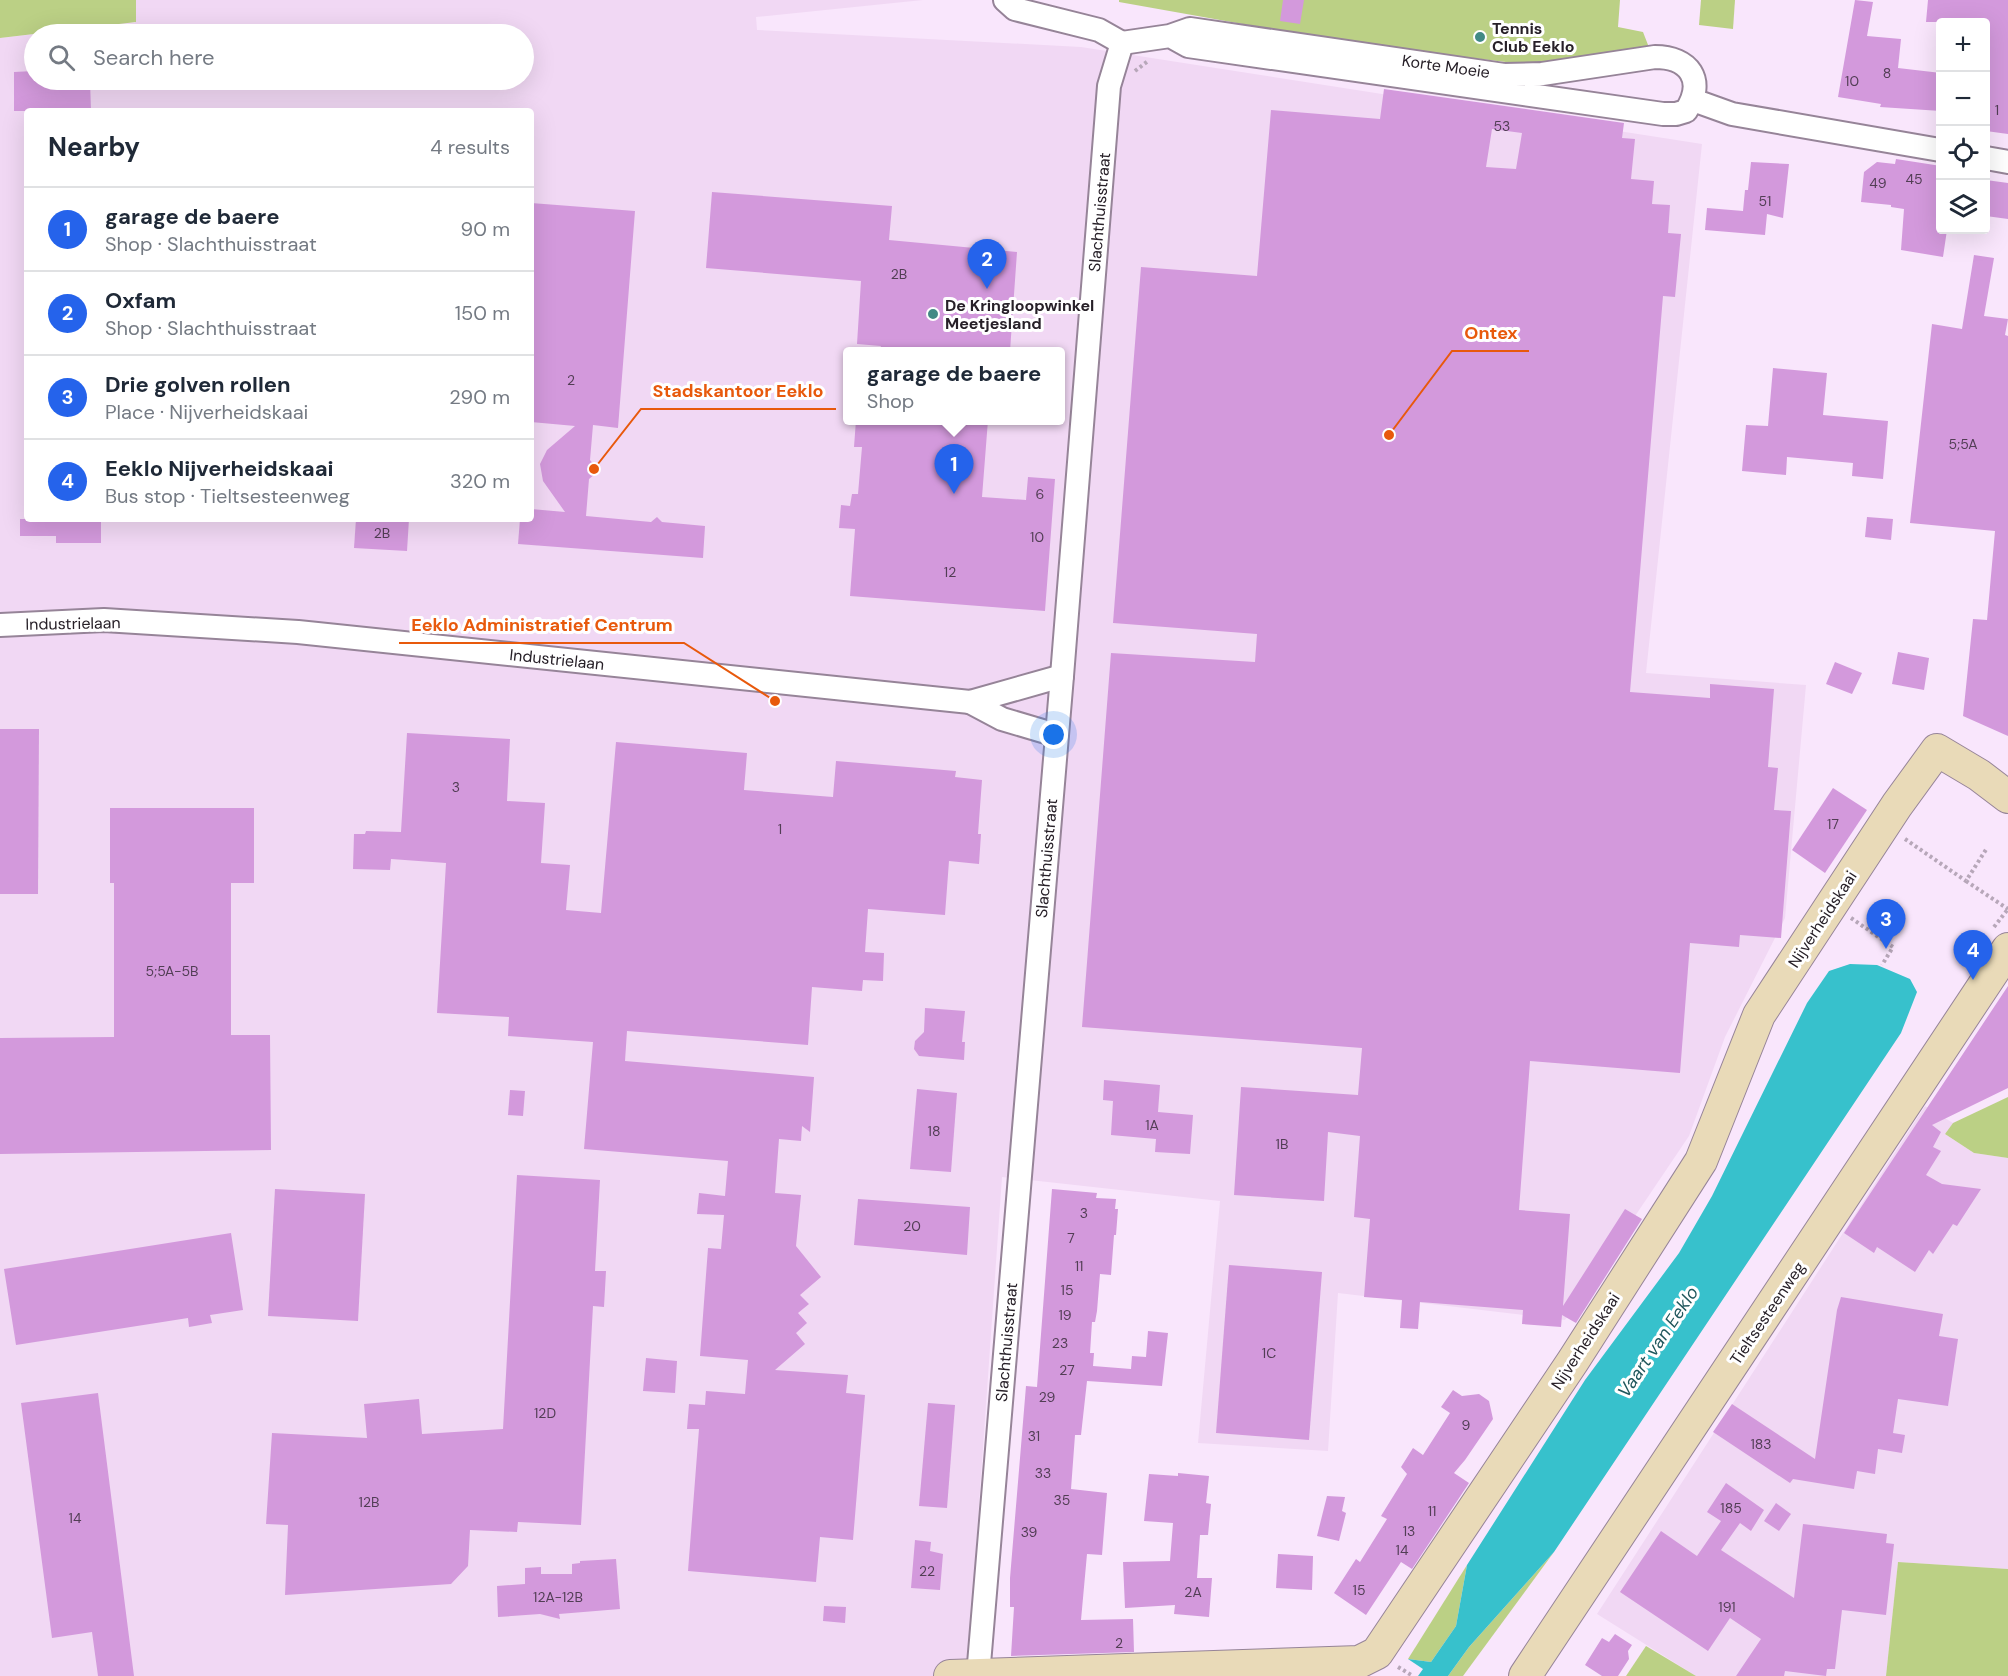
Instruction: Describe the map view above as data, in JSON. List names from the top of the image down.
{
  "streets": {
    "street": [
      "Korte Moeie",
      "Slachthuisstraat",
      "Industrielaan",
      "Nijverheidskaai",
      "Tieltsesteenweg"
    ]
  },
  "crossings": [
    ["Korte Moeie", "Slachthuisstraat"],
    ["Slachthuisstraat", "Industrielaan"],
    ["Slachthuisstraat", "Nijverheidskaai"]
  ],
  "water": ["Vaart van Eeklo"],
  "places": [
    "Tennis Club Eeklo",
    "De Kringloopwinkel Meetjesland",
    "Ontex",
    "Stadskantoor Eeklo",
    "Eeklo Administratief Centrum"
  ],
  "house_numbers": [
    "8",
    "10",
    "1",
    "53",
    "45",
    "49",
    "51",
    "2B",
    "2",
    "5;5A",
    "6",
    "2B",
    "10",
    "12",
    "3",
    "17",
    "1",
    "5;5A-5B",
    "1A",
    "18",
    "1B",
    "3",
    "20",
    "7",
    "11",
    "15",
    "19",
    "23",
    "1C",
    "27",
    "29",
    "12D",
    "9",
    "31",
    "183",
    "33",
    "35",
    "12B",
    "185",
    "11",
    "14",
    "13",
    "39",
    "14",
    "22",
    "15",
    "2A",
    "12A-12B",
    "191",
    "2"
  ],
  "page": {
    "map_buttons": ["+", "−"],
    "search": "Search here",
    "heading": ["Nearby", "4 results"],
    "list": [
      {
        "mark": "1",
        "name": "garage de baere",
        "note": "Shop · Slachthuisstraat",
        "value": "90 m"
      },
      {
        "mark": "2",
        "name": "Oxfam",
        "note": "Shop · Slachthuisstraat",
        "value": "150 m"
      },
      {
        "mark": "3",
        "name": "Drie golven rollen",
        "note": "Place · Nijverheidskaai",
        "value": "290 m"
      },
      {
        "mark": "4",
        "name": "Eeklo Nijverheidskaai",
        "note": "Bus stop · Tieltsesteenweg",
        "value": "320 m"
      }
    ],
    "pins": [
      "2",
      "1",
      "3",
      "4"
    ],
    "popup": ["garage de baere", "Shop"]
  }
}
